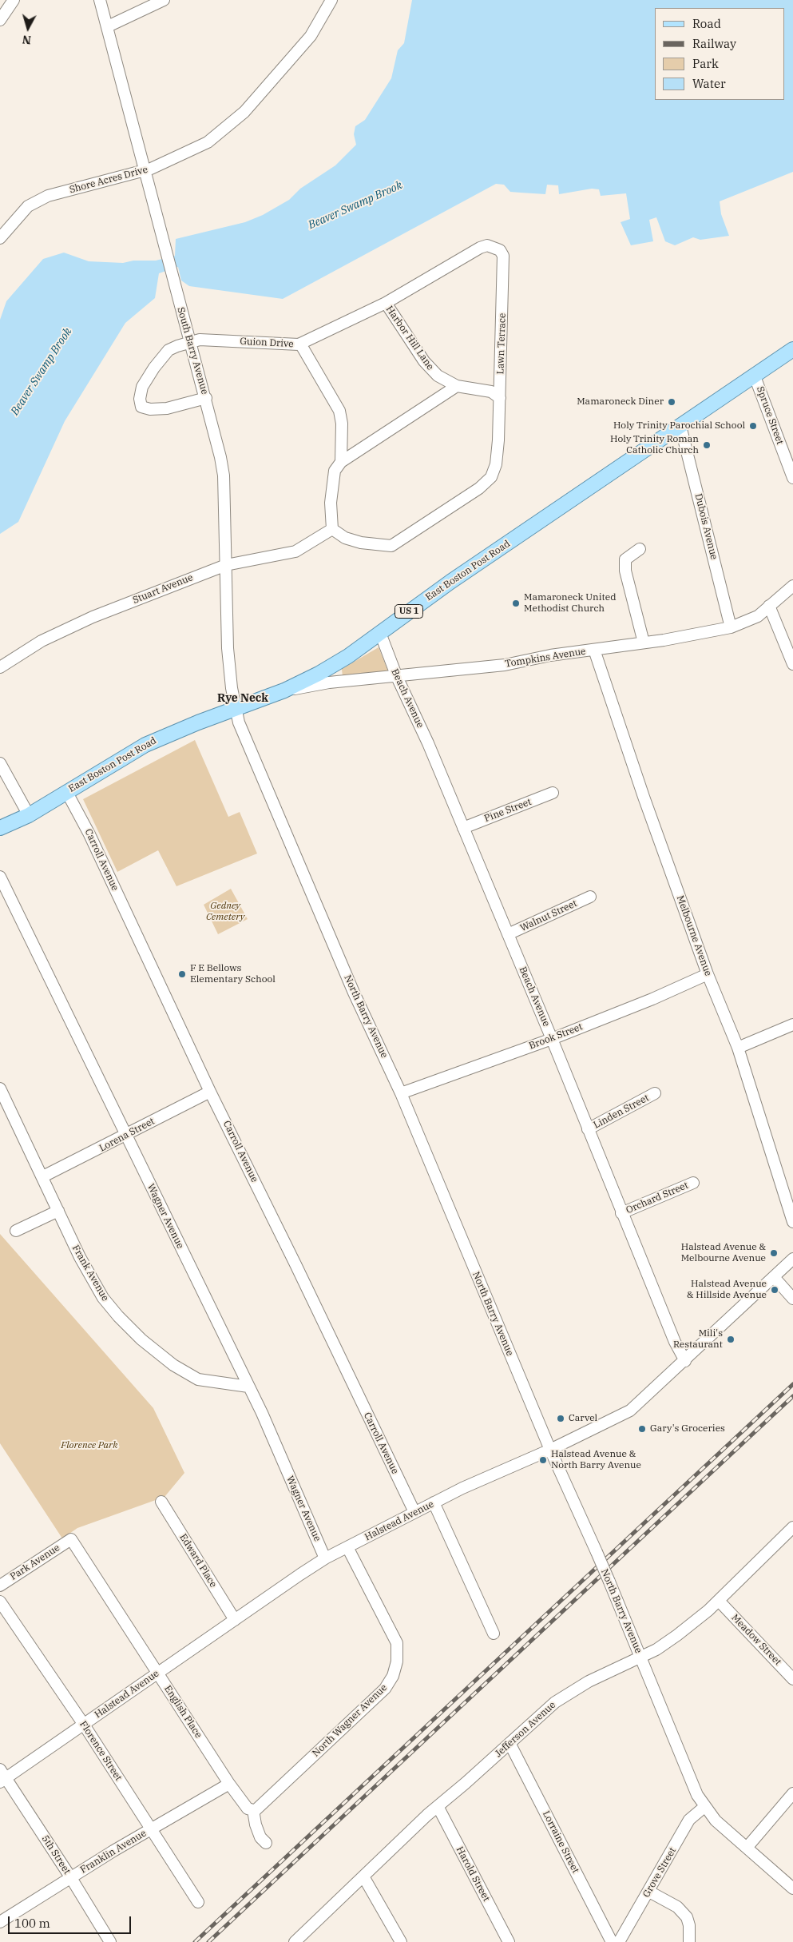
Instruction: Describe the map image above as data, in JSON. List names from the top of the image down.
{
  "streets": {
    "main road": ["East Boston Post Road", "US 1"],
    "street": [
      "Shore Acres Drive",
      "Harbor Hill Lane",
      "Guion Drive",
      "Lawn Terrace",
      "South Barry Avenue",
      "Spruce Street",
      "Dubois Avenue",
      "Stuart Avenue",
      "Tompkins Avenue",
      "Beach Avenue",
      "Pine Street",
      "Carroll Avenue",
      "Walnut Street",
      "Melbourne Avenue",
      "North Barry Avenue",
      "Brook Street",
      "Linden Street",
      "Lorena Street",
      "Orchard Street",
      "Wagner Avenue",
      "Frank Avenue",
      "Halstead Avenue",
      "Edward Place",
      "Park Avenue",
      "Meadow Street",
      "English Place",
      "North Wagner Avenue",
      "Jefferson Avenue",
      "Florence Street",
      "Lorraine Street",
      "Franklin Avenue",
      "5th Street",
      "Grove Street",
      "Harold Street"
    ]
  },
  "crossings": [
    ["Shore Acres Drive", "South Barry Avenue"],
    ["Harbor Hill Lane", "Lawn Terrace"],
    ["Guion Drive", "Lawn Terrace"],
    ["Guion Drive", "South Barry Avenue"],
    ["Guion Drive", "Stuart Avenue"],
    ["Lawn Terrace", "Stuart Avenue"],
    ["South Barry Avenue", "East Boston Post Road"],
    ["South Barry Avenue", "Stuart Avenue"],
    ["South Barry Avenue", "North Barry Avenue"],
    ["Spruce Street", "East Boston Post Road"],
    ["Dubois Avenue", "East Boston Post Road"],
    ["Dubois Avenue", "Tompkins Avenue"],
    ["East Boston Post Road", "Tompkins Avenue"],
    ["East Boston Post Road", "Beach Avenue"],
    ["East Boston Post Road", "Carroll Avenue"],
    ["East Boston Post Road", "North Barry Avenue"],
    ["Tompkins Avenue", "Beach Avenue"],
    ["Tompkins Avenue", "Melbourne Avenue"],
    ["Beach Avenue", "Pine Street"],
    ["Beach Avenue", "Walnut Street"],
    ["Beach Avenue", "Brook Street"],
    ["Beach Avenue", "Linden Street"],
    ["Beach Avenue", "Orchard Street"],
    ["Beach Avenue", "Halstead Avenue"],
    ["Carroll Avenue", "Lorena Street"],
    ["Carroll Avenue", "Halstead Avenue"],
    ["Melbourne Avenue", "Brook Street"],
    ["North Barry Avenue", "Brook Street"],
    ["North Barry Avenue", "Halstead Avenue"],
    ["North Barry Avenue", "Jefferson Avenue"],
    ["North Barry Avenue", "Grove Street"],
    ["Lorena Street", "Wagner Avenue"],
    ["Lorena Street", "Frank Avenue"],
    ["Wagner Avenue", "Frank Avenue"],
    ["Wagner Avenue", "Halstead Avenue"],
    ["Halstead Avenue", "Edward Place"],
    ["Halstead Avenue", "English Place"],
    ["Halstead Avenue", "North Wagner Avenue"],
    ["Halstead Avenue", "Florence Street"],
    ["Halstead Avenue", "5th Street"],
    ["Park Avenue", "English Place"],
    ["Meadow Street", "Jefferson Avenue"],
    ["English Place", "North Wagner Avenue"],
    ["English Place", "Franklin Avenue"],
    ["Jefferson Avenue", "Lorraine Street"],
    ["Jefferson Avenue", "Harold Street"],
    ["Florence Street", "Franklin Avenue"],
    ["Franklin Avenue", "5th Street"]
  ],
  "districts": ["Rye Neck"],
  "water": ["Beaver Swamp Brook"],
  "parks": ["Gedney Cemetery", "Florence Park"],
  "places": [
    "Mamaroneck Diner",
    "Holy Trinity Parochial School",
    "Holy Trinity Roman Catholic Church",
    "Mamaroneck United Methodist Church",
    "F E Bellows Elementary School",
    "Halstead Avenue & Melbourne Avenue",
    "Halstead Avenue & Hillside Avenue",
    "Mili's Restaurant",
    "Carvel",
    "Gary's Groceries",
    "Halstead Avenue & North Barry Avenue"
  ],
  "legend": [
    "Road",
    "Railway",
    "Park",
    "Water"
  ],
  "scale_bar": "100 m",
  "north": "bottom"
}
